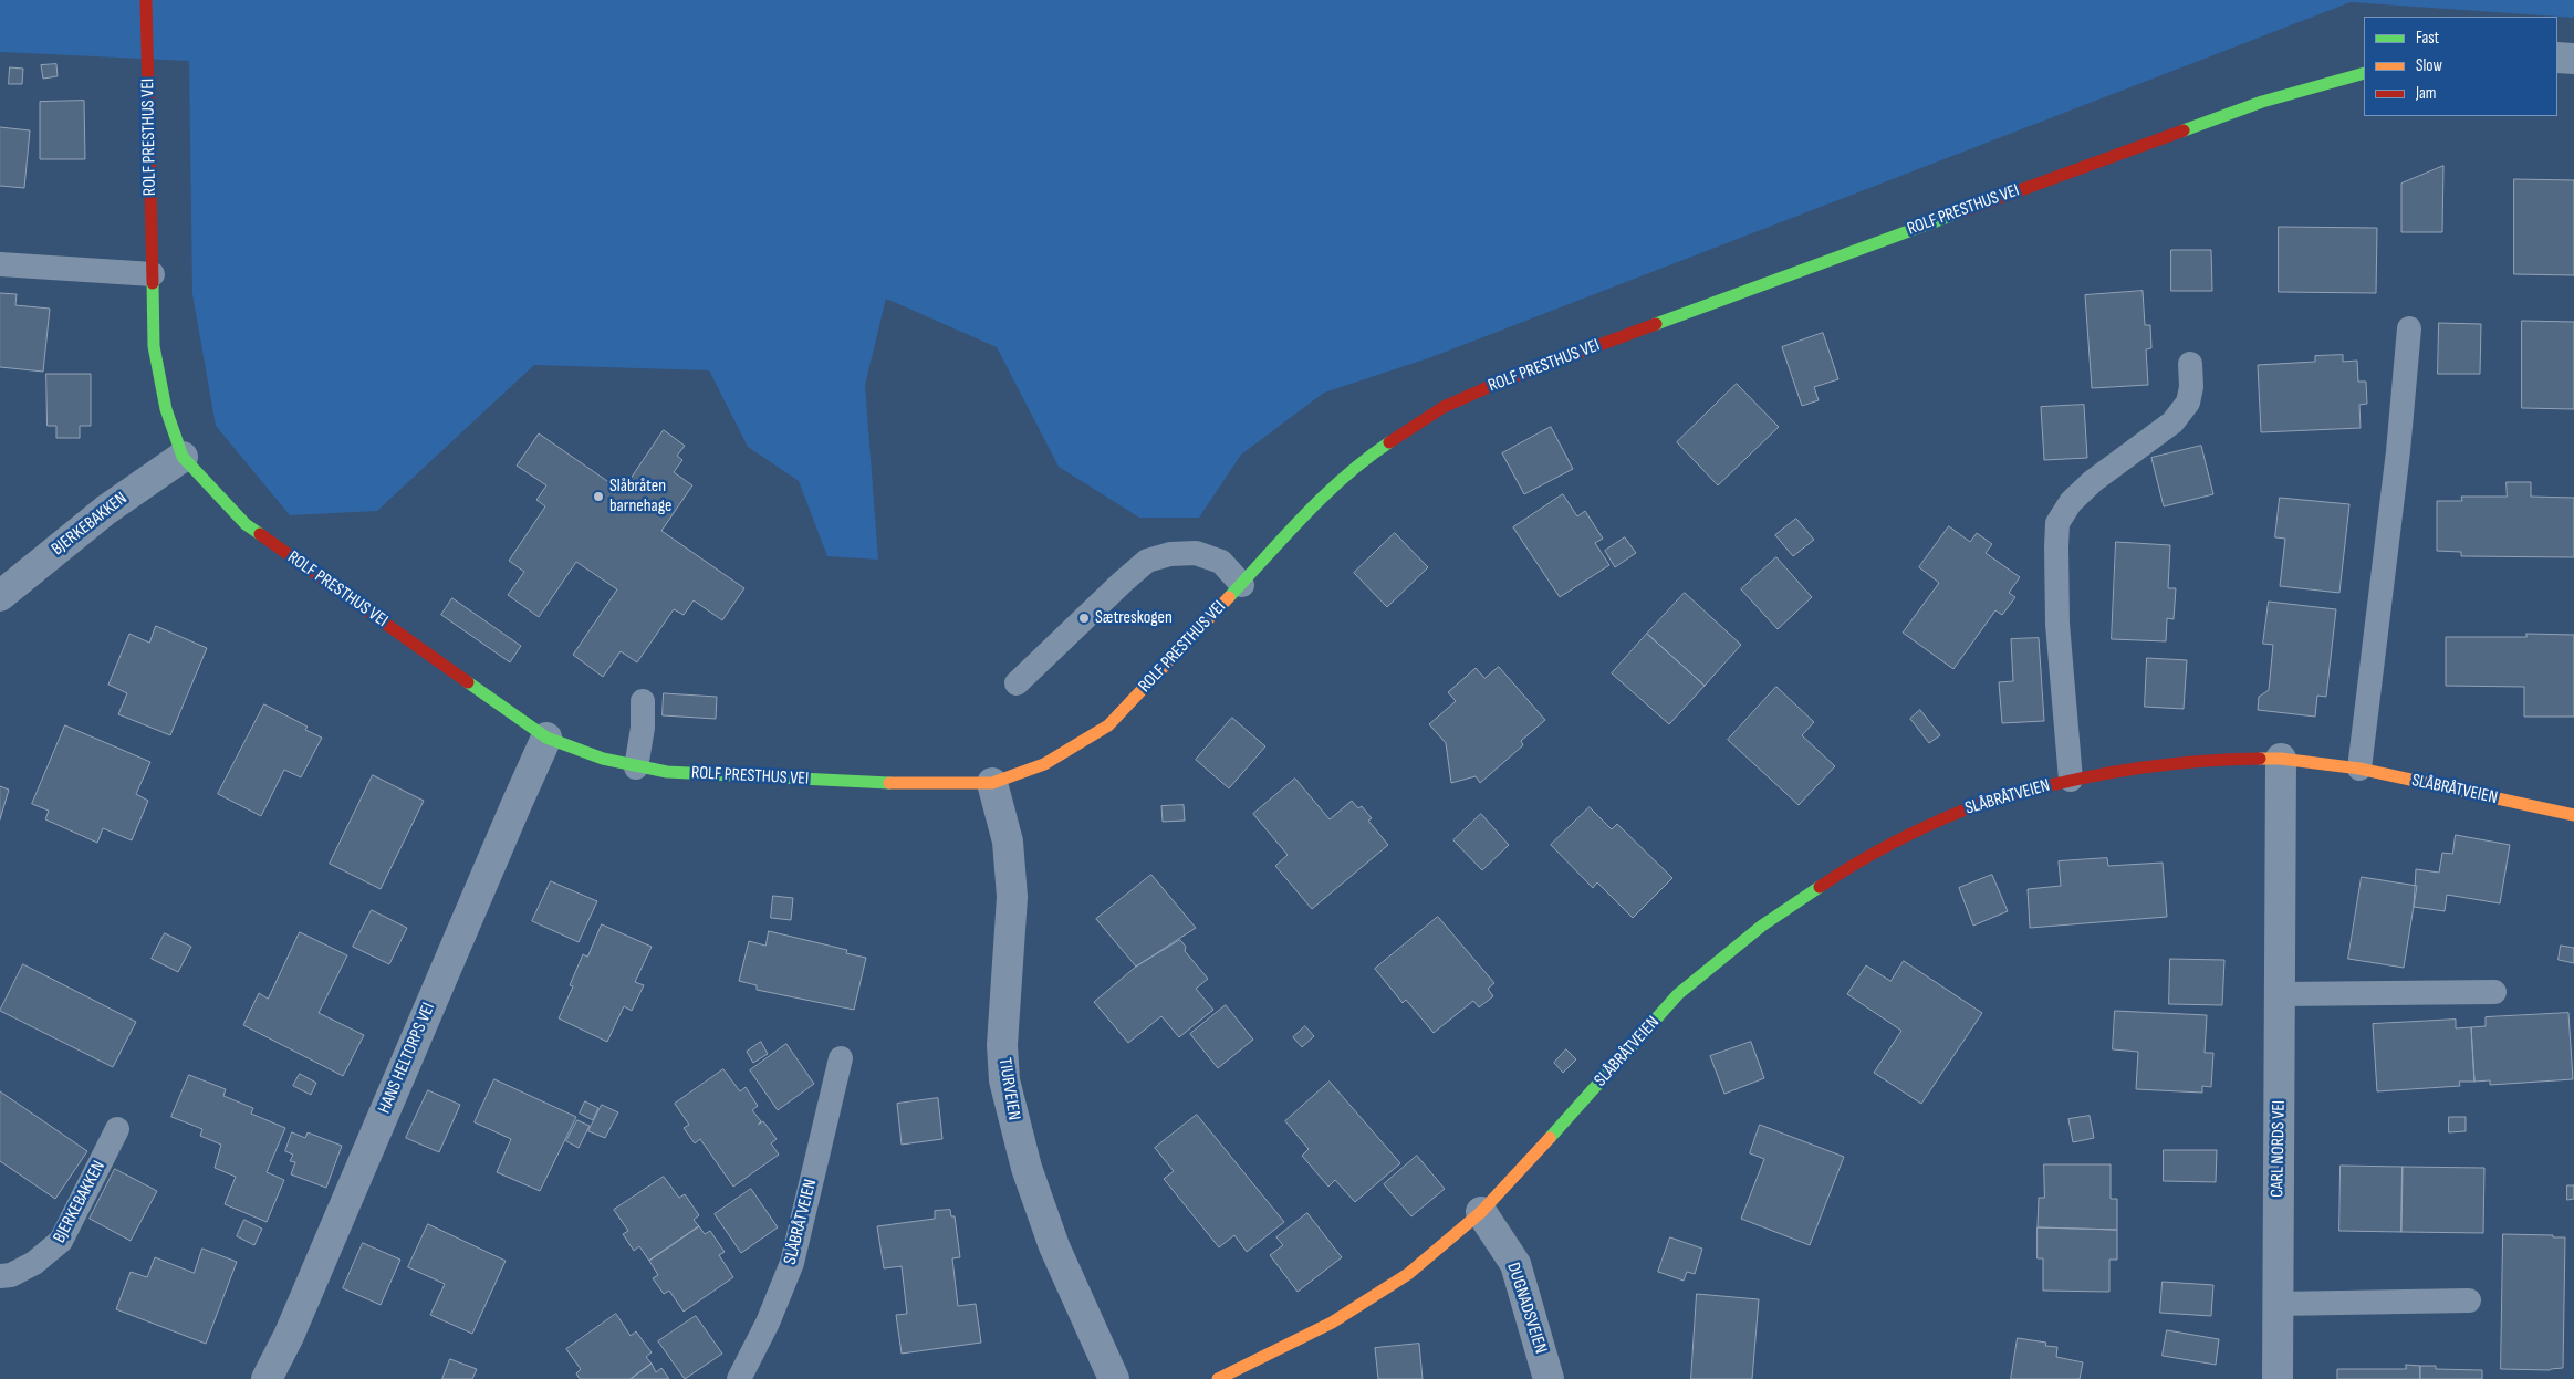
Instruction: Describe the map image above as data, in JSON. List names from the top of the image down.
{
  "streets": {
    "street": [
      "ROLF PRESTHUS VEI",
      "BJERKEBAKKEN",
      "SLÅBRÅTVEIEN",
      "HANS HELTORPS VEI",
      "TIURVEIEN",
      "CARL NORDS VEI",
      "DUGNADSVEIEN"
    ]
  },
  "crossings": [
    ["ROLF PRESTHUS VEI", "BJERKEBAKKEN"],
    ["ROLF PRESTHUS VEI", "HANS HELTORPS VEI"],
    ["ROLF PRESTHUS VEI", "TIURVEIEN"],
    ["SLÅBRÅTVEIEN", "CARL NORDS VEI"],
    ["SLÅBRÅTVEIEN", "DUGNADSVEIEN"]
  ],
  "places": ["Slåbråten barnehage", "Sætreskogen"],
  "legend": ["Fast", "Slow", "Jam"]
}
